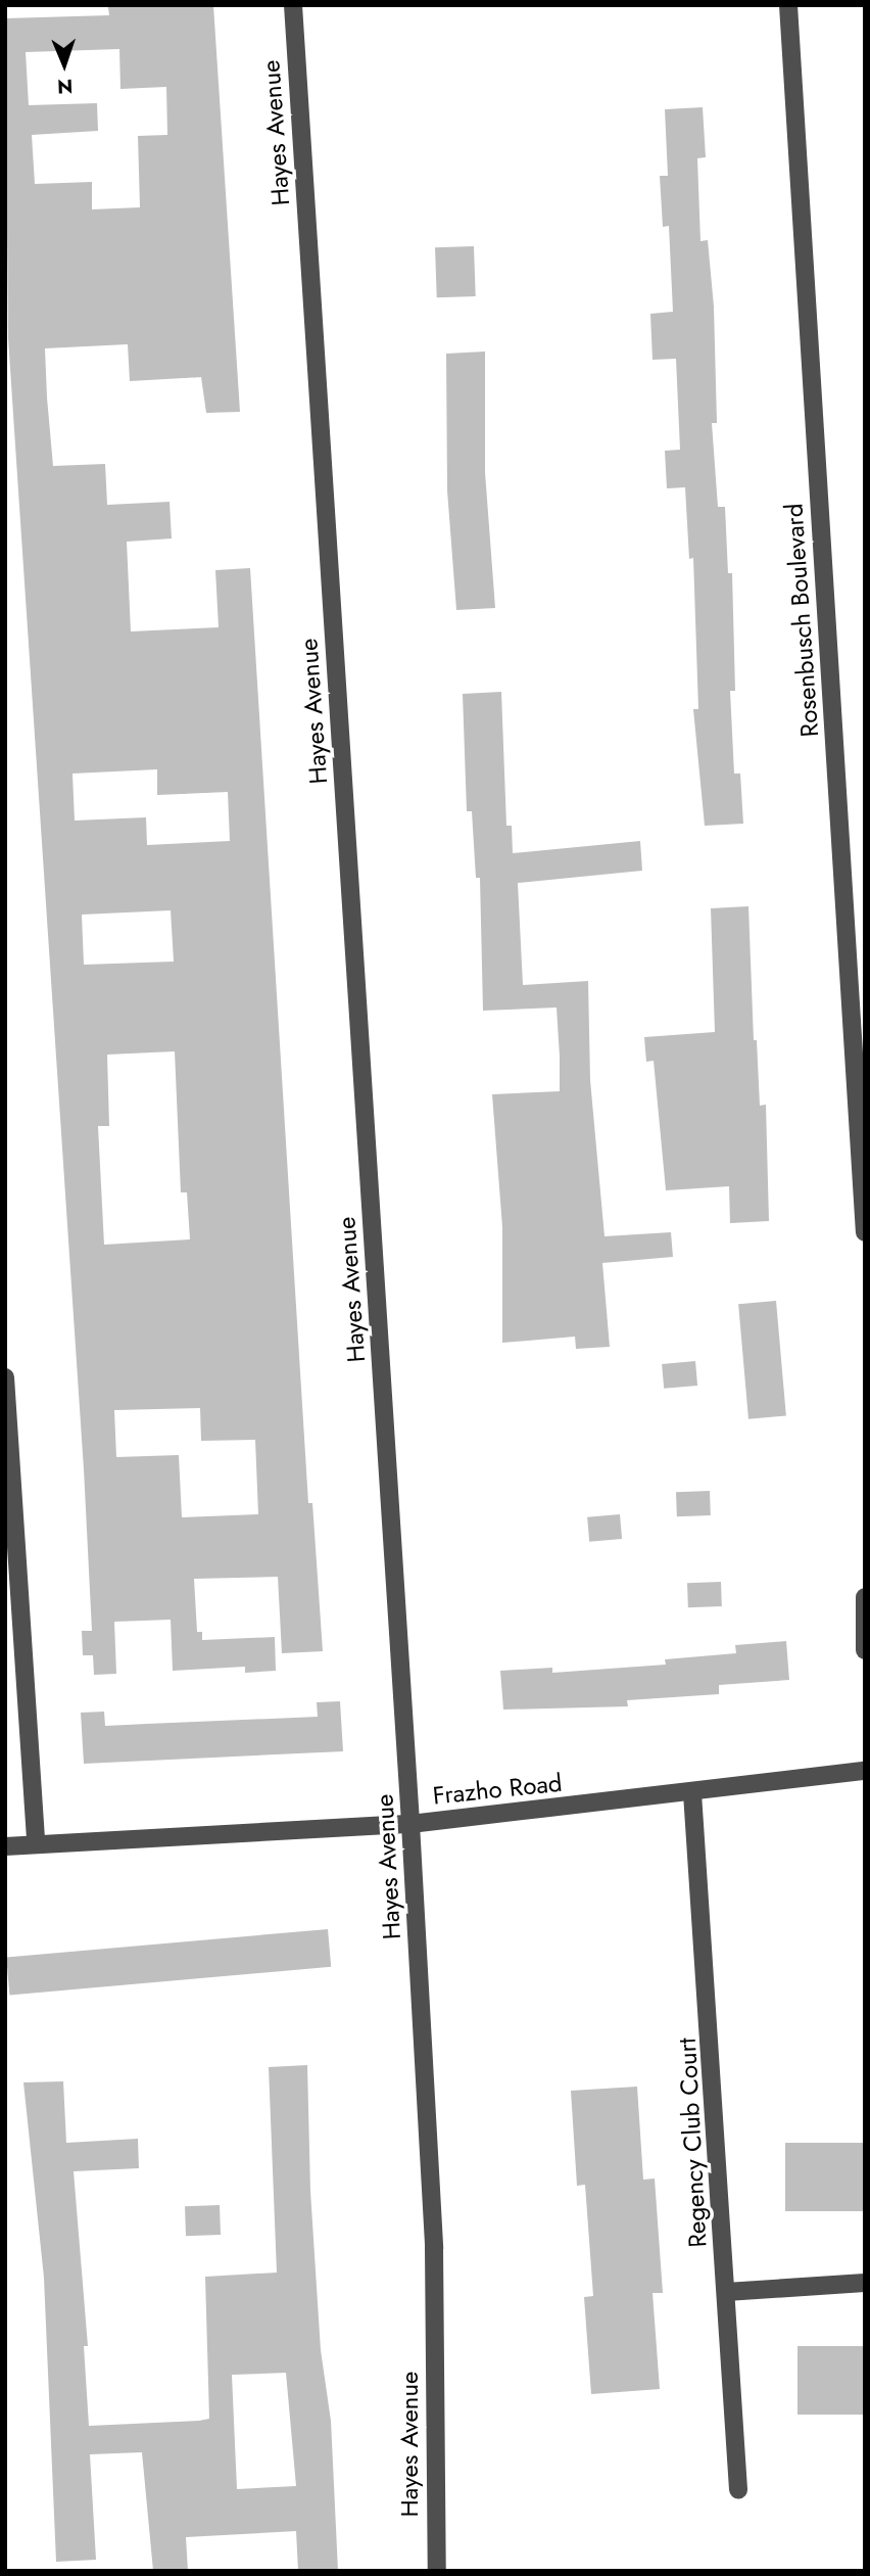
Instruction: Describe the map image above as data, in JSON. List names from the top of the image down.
{
  "streets": {
    "street": [
      "Hayes Avenue",
      "Rosenbusch Boulevard",
      "Frazho Road",
      "Regency Club Court"
    ]
  },
  "crossings": [
    ["Hayes Avenue", "Frazho Road"],
    ["Frazho Road", "Regency Club Court"]
  ],
  "north": "bottom"
}
